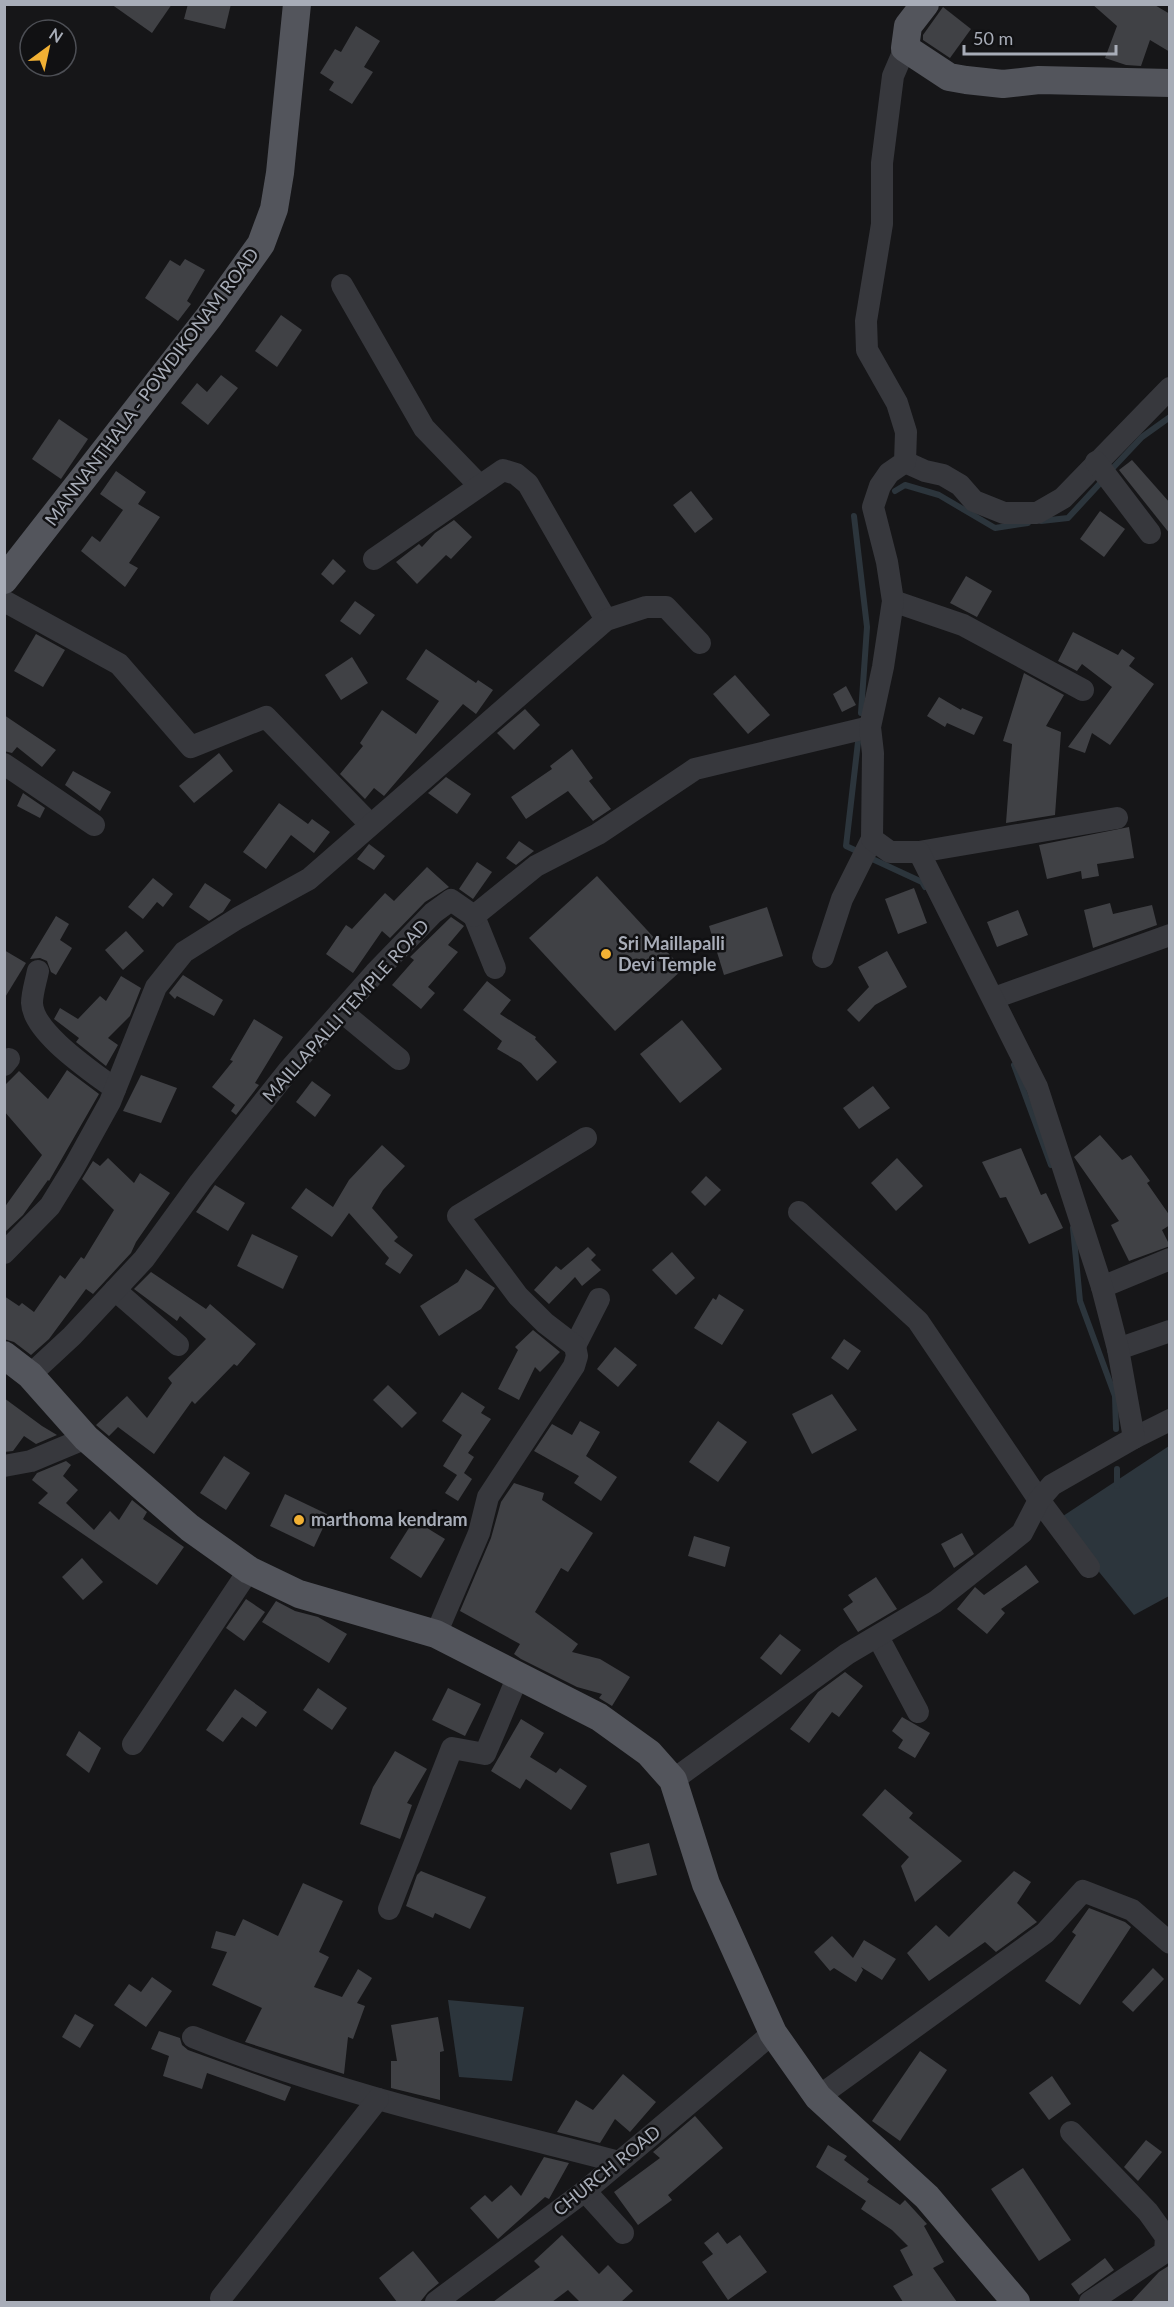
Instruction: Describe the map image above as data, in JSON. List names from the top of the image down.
{
  "streets": {
    "main road": ["MANNANTHALA - POWDIKONAM ROAD"],
    "street": ["MAILLAPALLI TEMPLE ROAD", "CHURCH ROAD"]
  },
  "places": ["Sri Maillapalli Devi Temple", "marthoma kendram"],
  "scale_bar": "50 m",
  "north": "top right"
}
